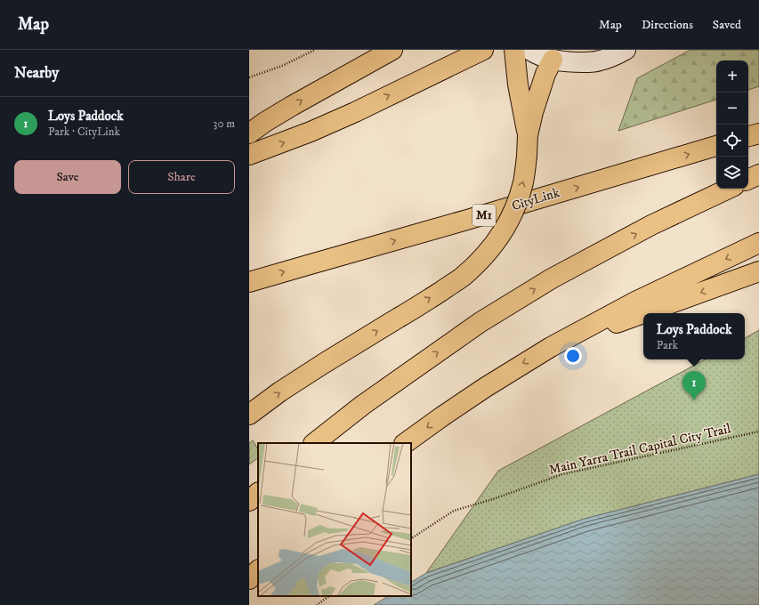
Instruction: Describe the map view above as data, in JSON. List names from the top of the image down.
{
  "streets": {
    "highway": ["CityLink", "M1"],
    "path": ["Main Yarra Trail Capital City Trail"]
  },
  "page": {
    "header": "Map",
    "nav": ["Map", "Directions", "Saved"],
    "heading": "Nearby",
    "map_buttons": ["+", "−"],
    "list": [
      {
        "mark": "1",
        "name": "Loys Paddock",
        "note": "Park · CityLink",
        "value": "30 m"
      }
    ],
    "buttons": ["Save", "Share"],
    "popup": ["Loys Paddock", "Park"],
    "pins": "1"
  }
}
